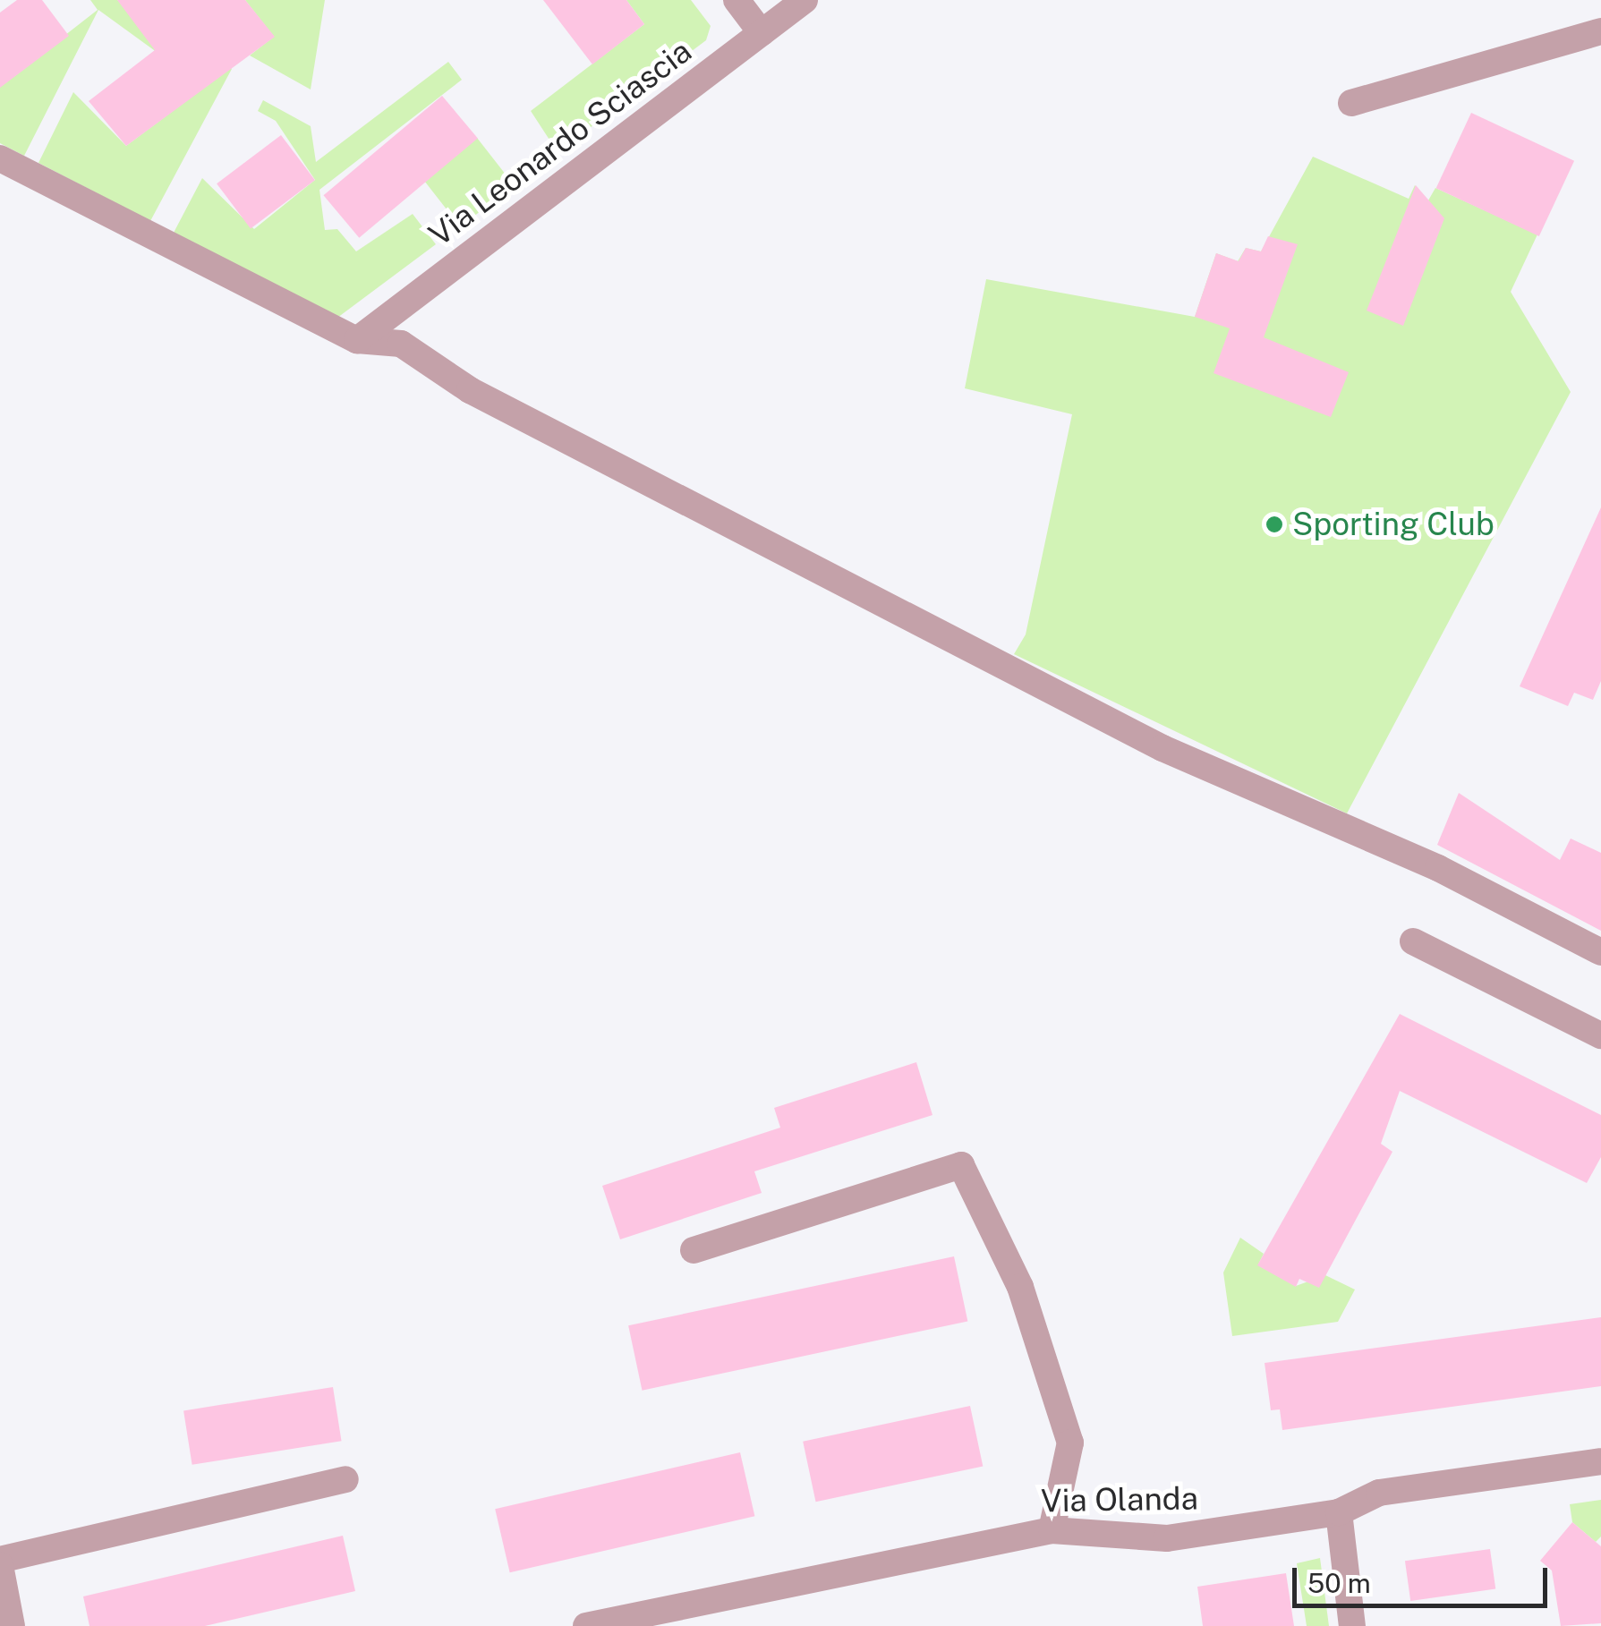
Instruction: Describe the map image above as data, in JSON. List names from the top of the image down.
{
  "streets": {
    "street": ["Via Leonardo Sciascia", "Via Olanda"]
  },
  "places": ["Sporting Club"],
  "scale_bar": "50 m"
}
